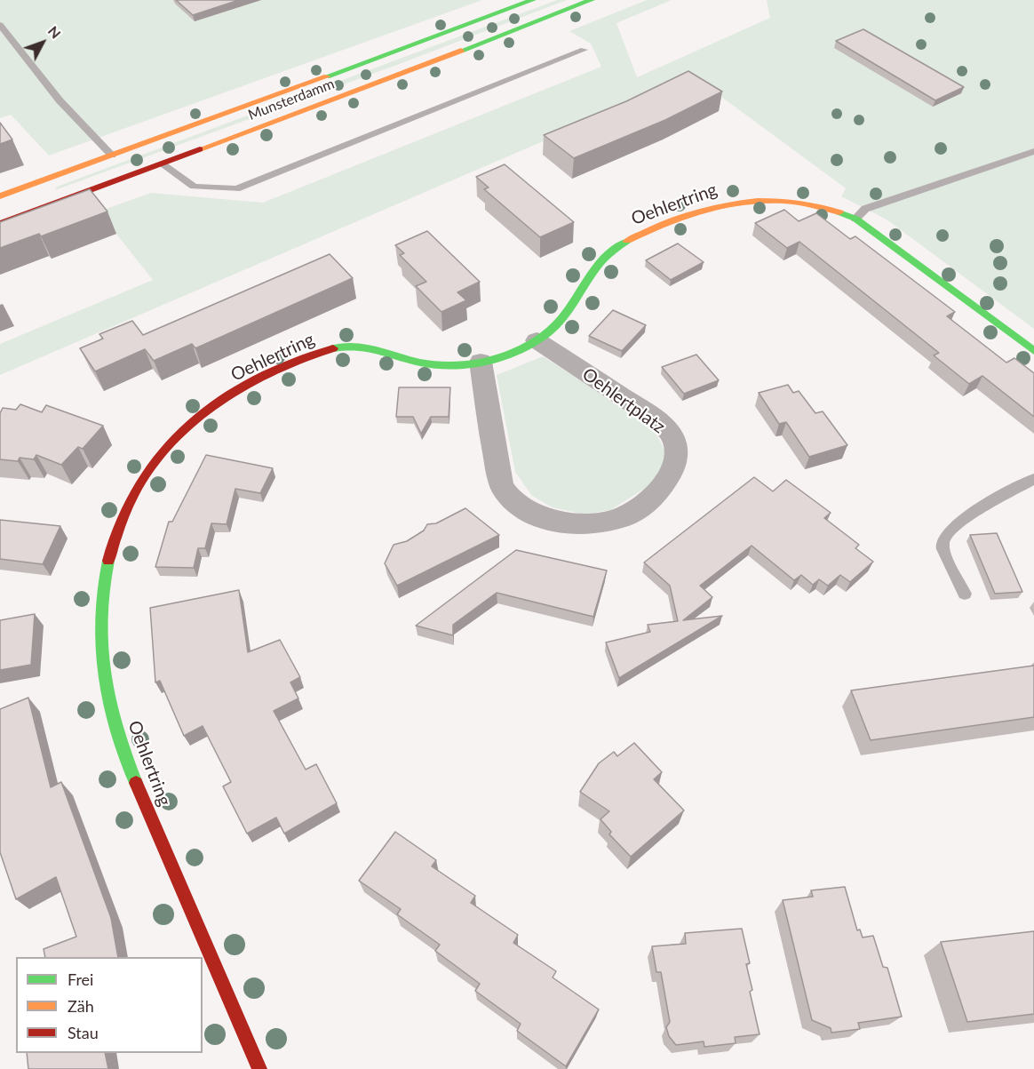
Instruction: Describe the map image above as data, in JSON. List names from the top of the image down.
{
  "streets": {
    "street": ["Munsterdamm", "Oehlertring", "Oehlertplatz"]
  },
  "crossings": [
    ["Oehlertring", "Oehlertplatz"]
  ],
  "legend": ["Frei", "Zäh", "Stau"],
  "north": "top right"
}
